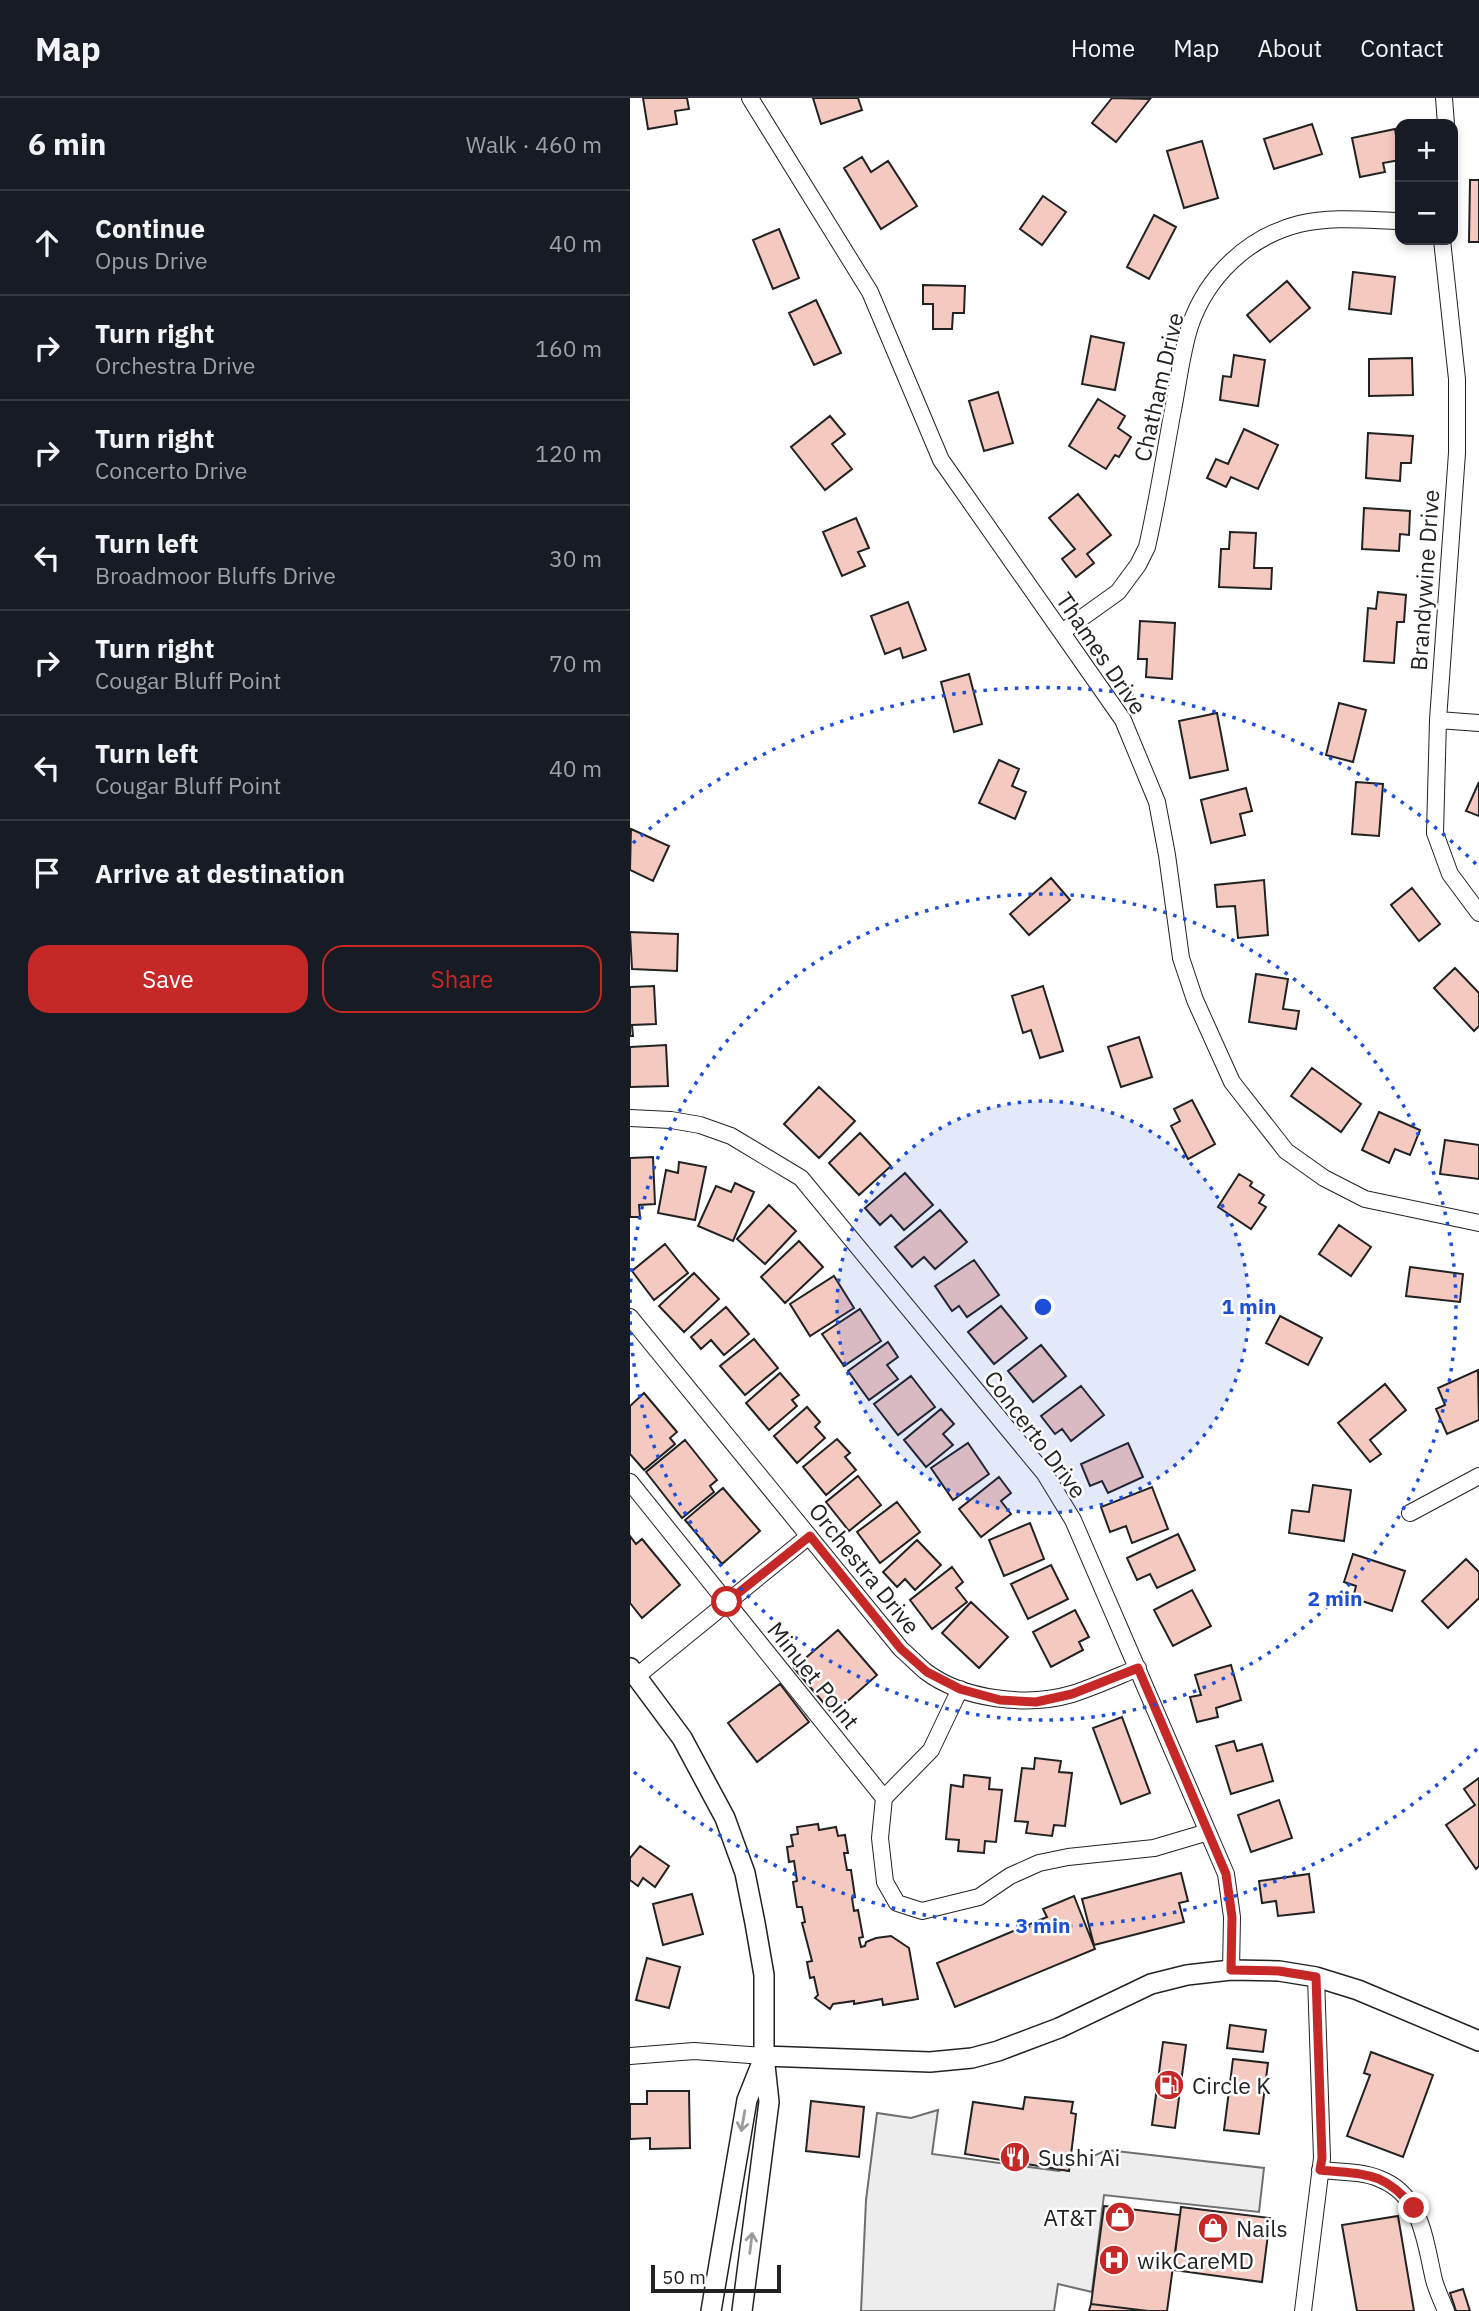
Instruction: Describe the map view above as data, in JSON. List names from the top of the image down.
{
  "streets": {
    "street": [
      "Chatham Drive",
      "Brandywine Drive",
      "Thames Drive",
      "Concerto Drive",
      "Orchestra Drive",
      "Minuet Point"
    ]
  },
  "crossings": [
    ["Chatham Drive", "Thames Drive"],
    ["Concerto Drive", "Orchestra Drive"]
  ],
  "places": {
    "fuel station": ["Circle K"],
    "restaurant": ["Sushi Ai"],
    "shop": ["AT&T", "Nails"],
    "hospital": ["wikCareMD"]
  },
  "scale_bar": "50 m",
  "page": {
    "header": "Map",
    "nav": [
      "Home",
      "Map",
      "About",
      "Contact"
    ],
    "heading": ["6 min", "Walk · 460 m"],
    "map_buttons": ["+", "−"],
    "list": [
      ["Continue", "Opus Drive", "40 m"],
      ["Turn right", "Orchestra Drive", "160 m"],
      ["Turn right", "Concerto Drive", "120 m"],
      ["Turn left", "Broadmoor Bluffs Drive", "30 m"],
      ["Turn right", "Cougar Bluff Point", "70 m"],
      ["Turn left", "Cougar Bluff Point", "40 m"],
      "Arrive at destination"
    ],
    "buttons": ["Save", "Share"],
    "scale": "50 m"
  },
  "rings": ["1 min", "2 min", "3 min"]
}
